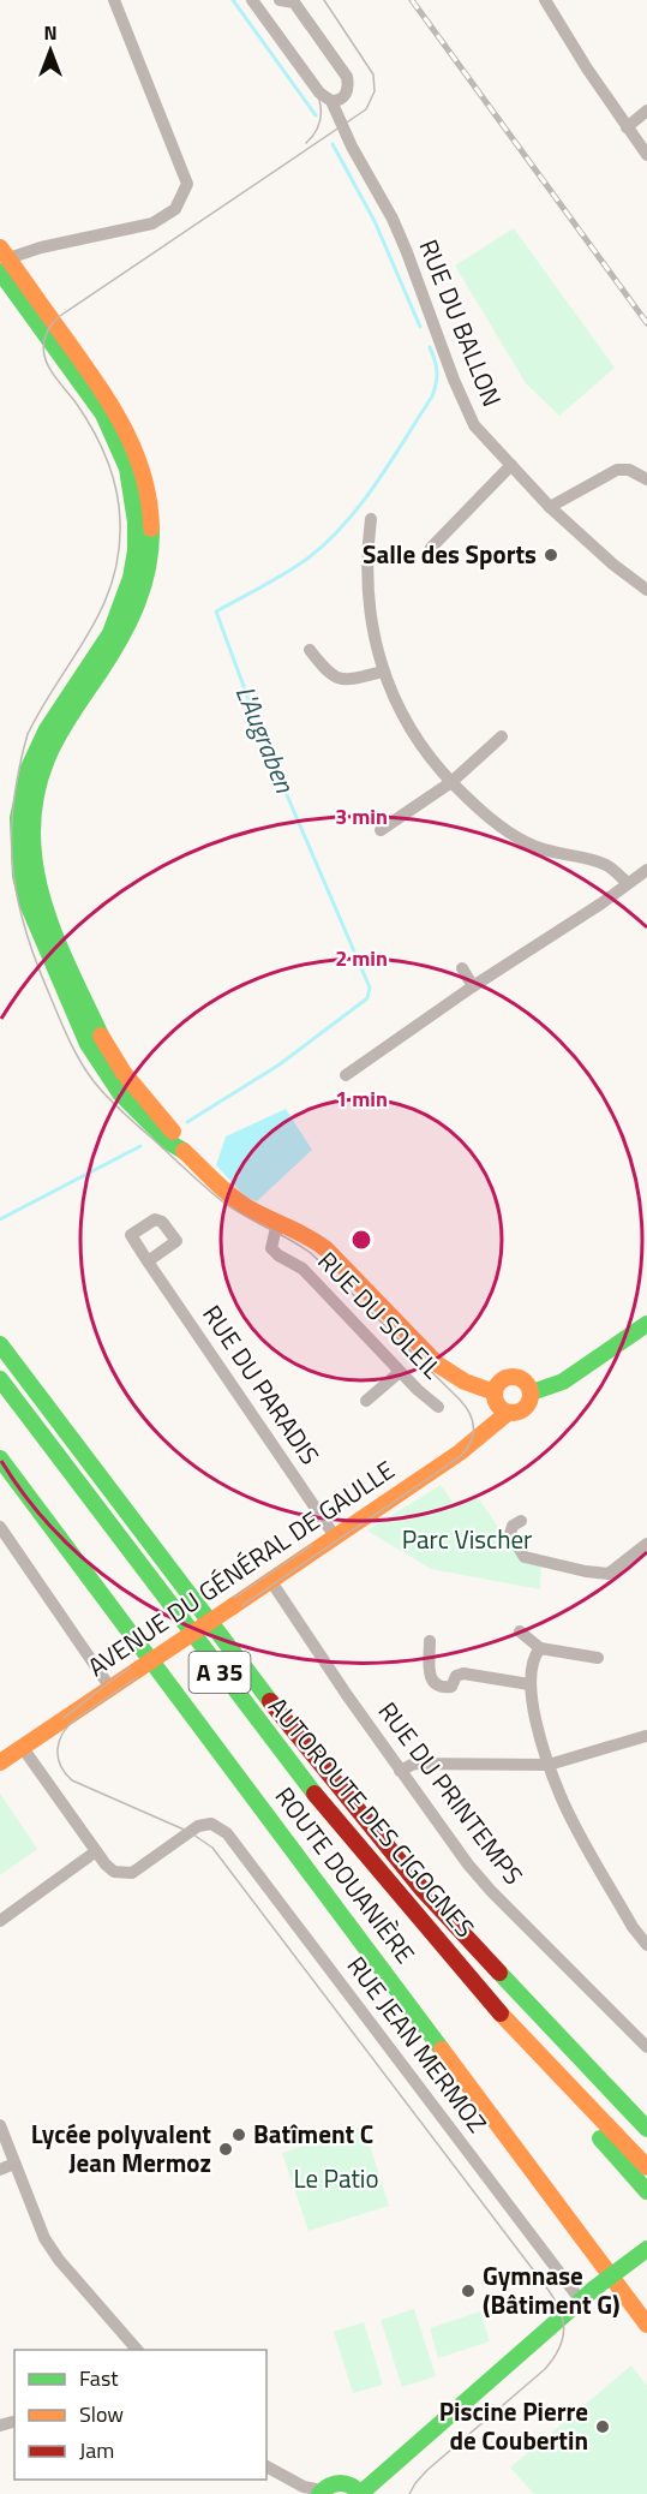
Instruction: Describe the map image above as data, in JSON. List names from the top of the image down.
{
  "streets": {
    "main road": [
      "AVENUE DU GÉNÉRAL DE GAULLE",
      "A 35",
      "AUTOROUTE DES CIGOGNES",
      "ROUTE DOUANIÈRE"
    ],
    "street": [
      "RUE DU BALLON",
      "RUE DU SOLEIL",
      "RUE DU PARADIS",
      "RUE DU PRINTEMPS",
      "RUE JEAN MERMOZ"
    ]
  },
  "crossings": [
    ["RUE DU PARADIS", "AVENUE DU GÉNÉRAL DE GAULLE"],
    ["AVENUE DU GÉNÉRAL DE GAULLE", "RUE DU PRINTEMPS"]
  ],
  "water": ["L'Augraben"],
  "parks": ["Parc Vischer", "Le Patio"],
  "places": [
    "Salle des Sports",
    "Batîment C",
    "Lycée polyvalent Jean Mermoz",
    "Gymnase (Bâtiment G)",
    "Piscine Pierre de Coubertin"
  ],
  "legend": ["Fast", "Slow", "Jam"],
  "north": "top",
  "rings": ["3 min", "2 min", "1 min"]
}
